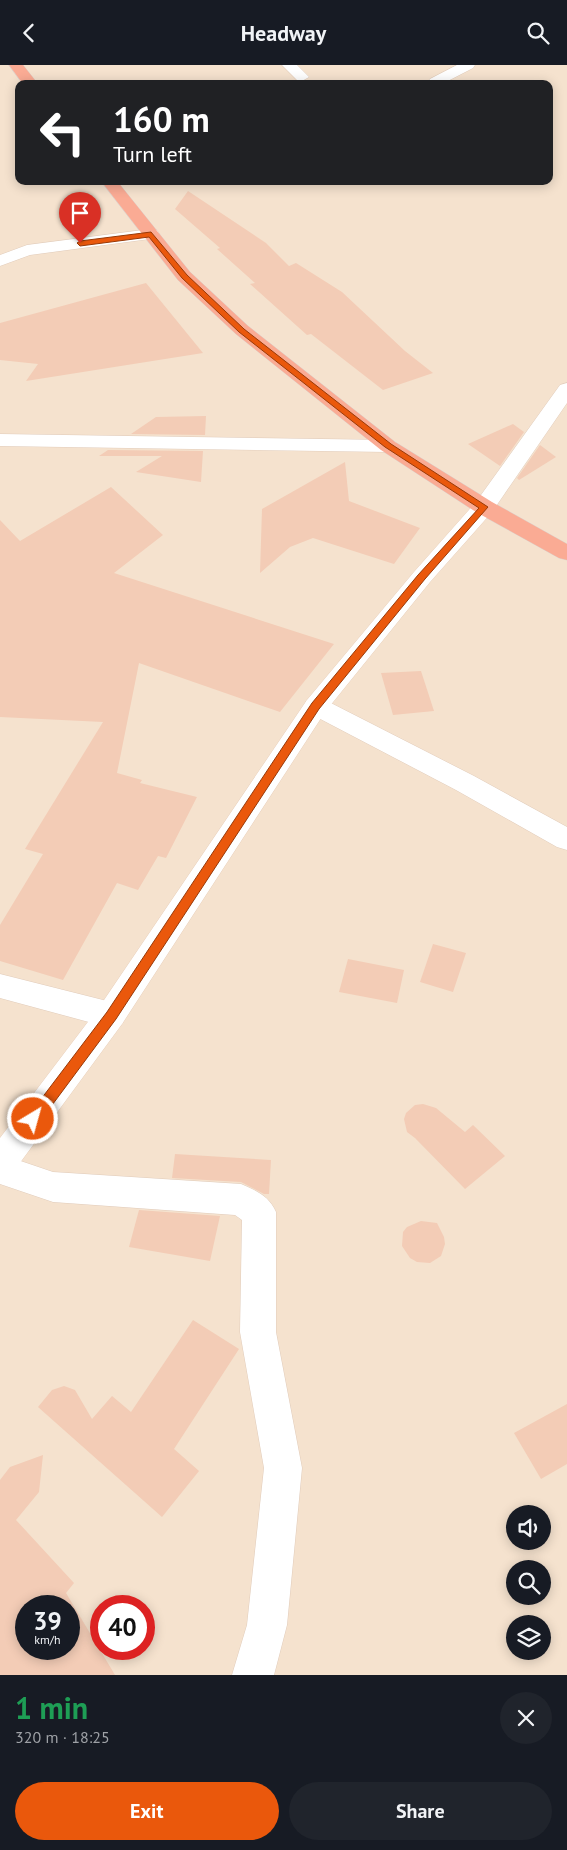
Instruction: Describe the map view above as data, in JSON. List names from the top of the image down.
{
  "page": {
    "header": "Headway",
    "turn": ["160 m", "Turn left"],
    "speed": "39 km/h",
    "limit": "40",
    "heading": ["1 min", "320 m · 18:25"],
    "buttons": ["Exit", "Share"]
  }
}
